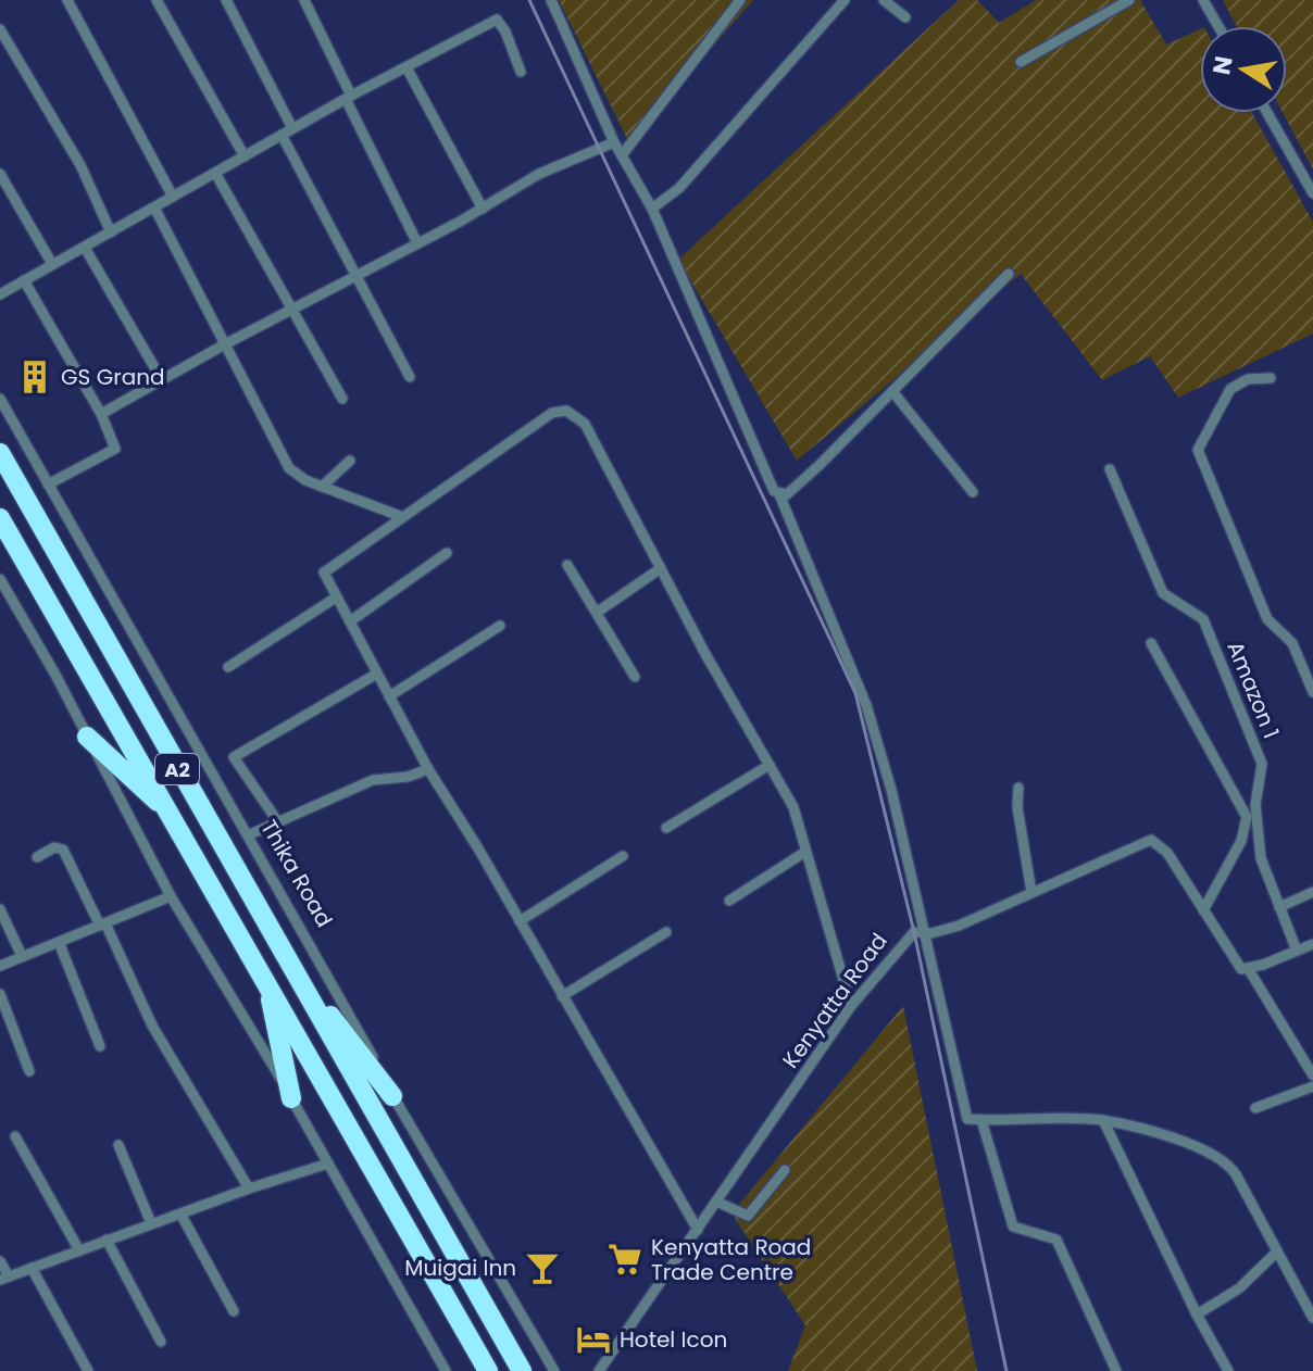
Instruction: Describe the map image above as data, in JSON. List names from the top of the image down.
{
  "streets": {
    "highway": ["A2"],
    "street": ["Amazon 1", "Thika Road", "Kenyatta Road"]
  },
  "places": {
    "building": ["GS Grand"],
    "supermarket": ["Kenyatta Road Trade Centre"],
    "bar": ["Muigai Inn"],
    "hotel": ["Hotel Icon"]
  },
  "north": "left"
}
